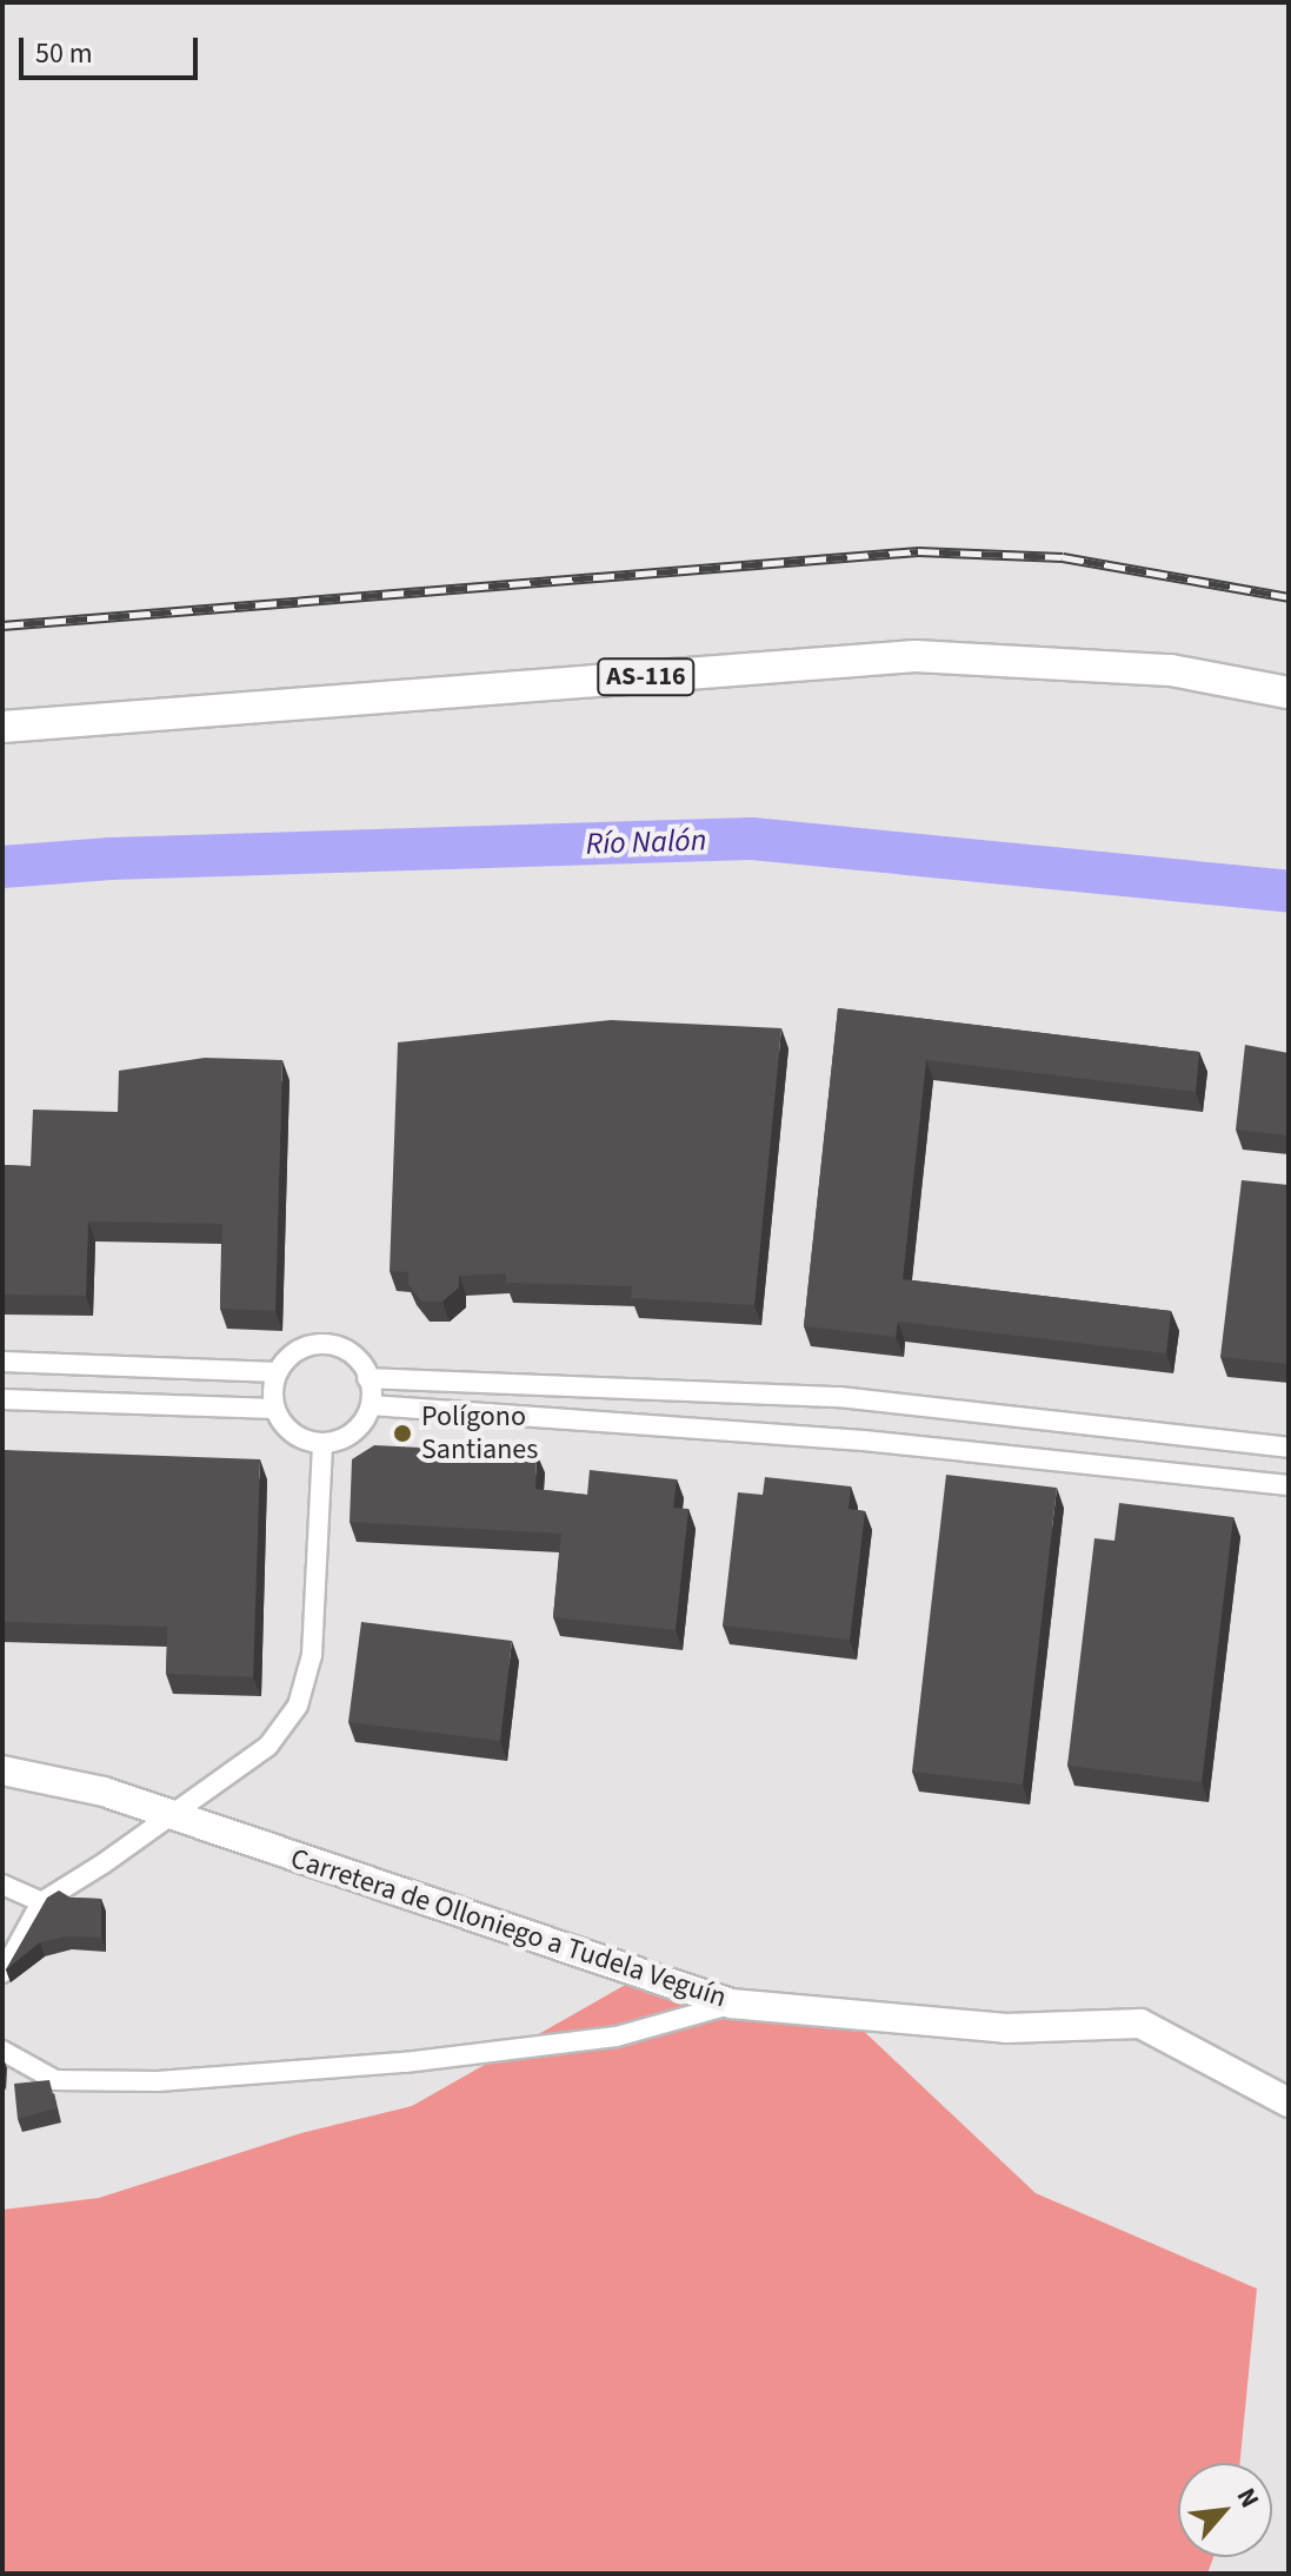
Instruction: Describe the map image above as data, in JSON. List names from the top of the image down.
{
  "streets": {
    "main road": ["AS-116"],
    "street": ["Carretera de Olloniego a Tudela Veguín"]
  },
  "water": ["Río Nalón"],
  "places": ["Polígono Santianes"],
  "scale_bar": "50 m",
  "north": "top right"
}
